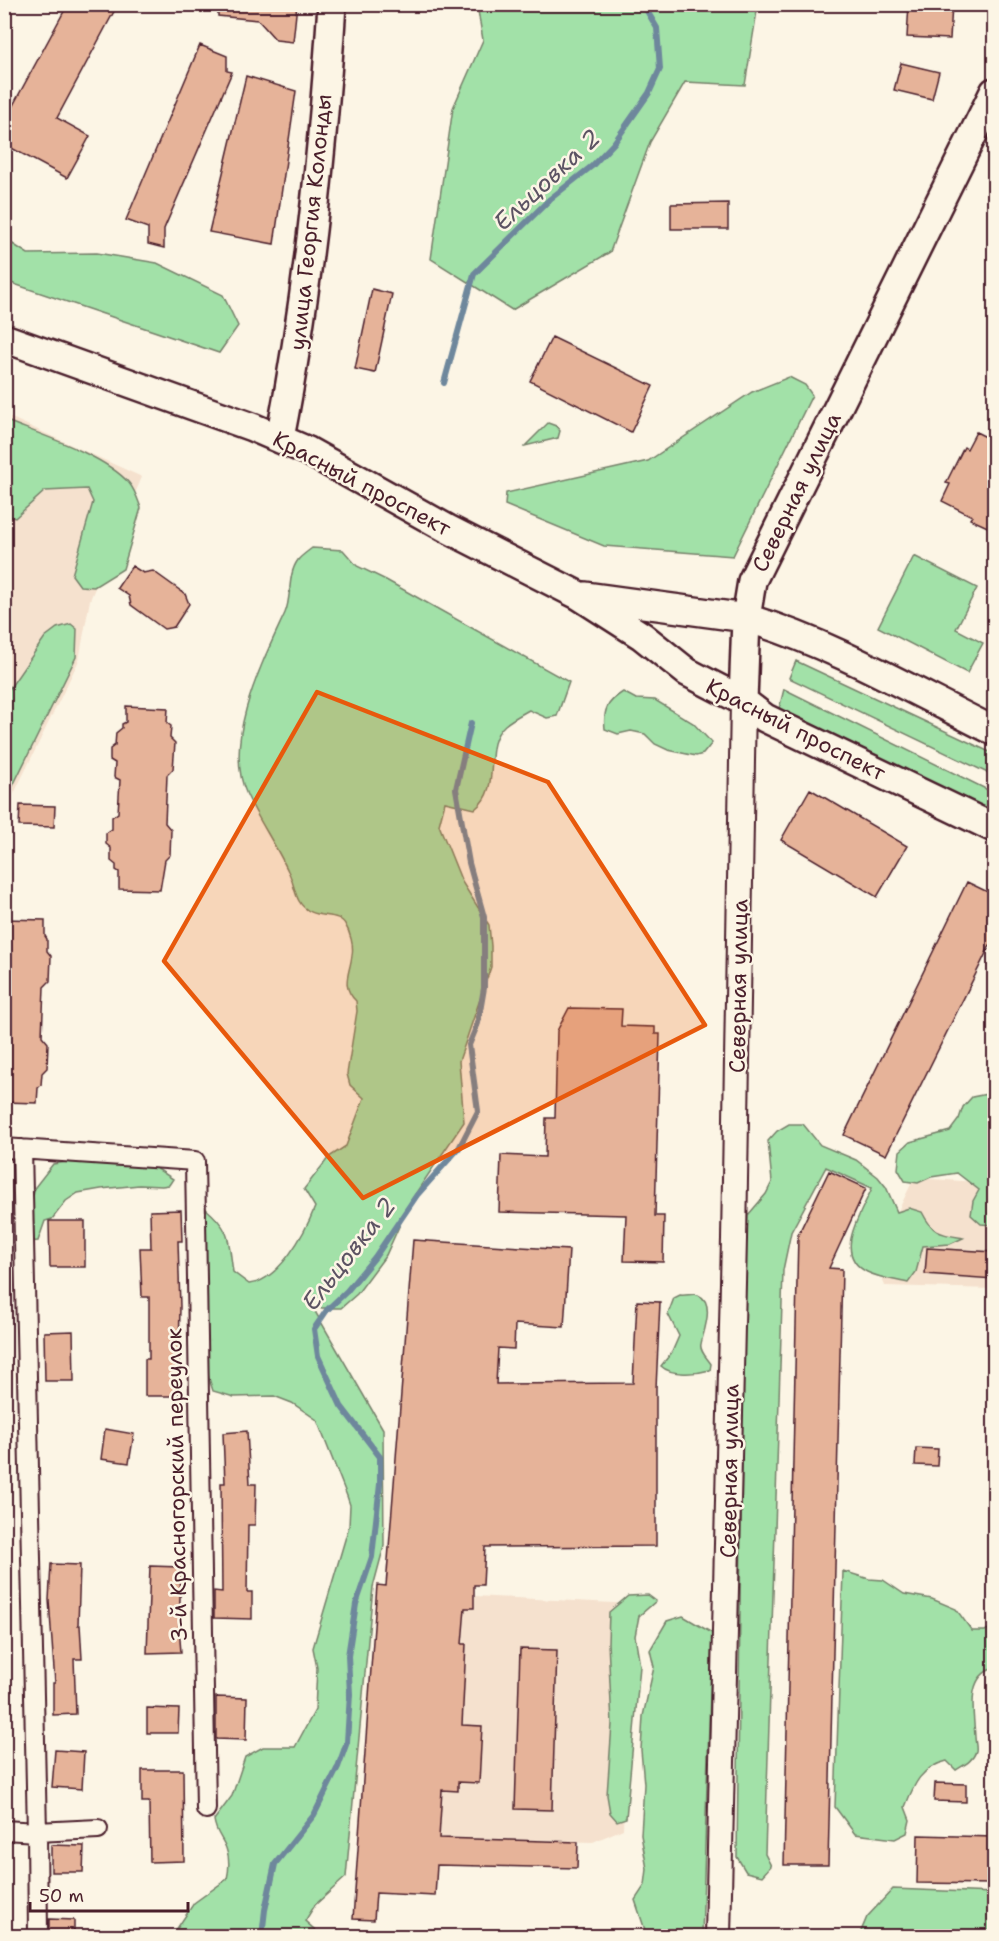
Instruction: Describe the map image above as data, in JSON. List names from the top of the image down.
{
  "streets": {
    "main road": ["улица Георгия Колонды", "Красный проспект", "Северная улица"],
    "street": ["3-й Красногорский переулок"]
  },
  "crossings": [
    ["улица Георгия Колонды", "Красный проспект"],
    ["Красный проспект", "Северная улица"]
  ],
  "water": ["Ельцовка 2"],
  "scale_bar": "50 m"
}
